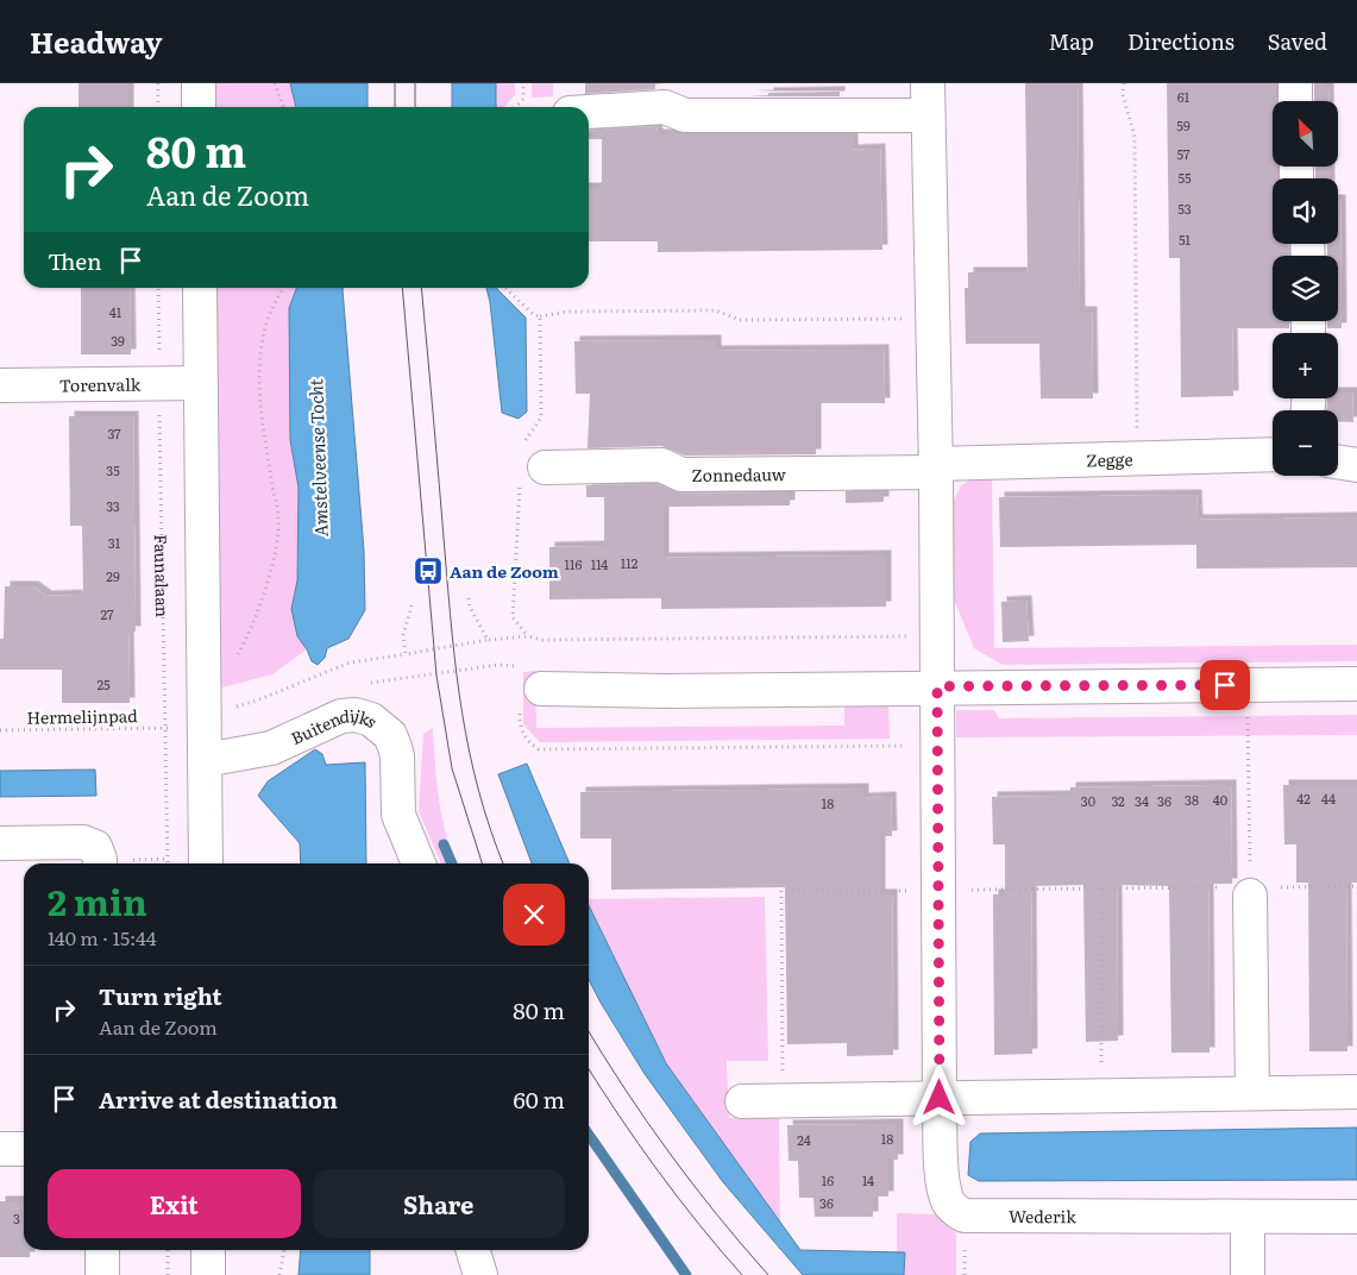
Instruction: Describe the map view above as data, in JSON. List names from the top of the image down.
{
  "streets": {
    "street": [
      "Torenvalk",
      "Zegge",
      "Zonnedauw",
      "Buitendijks",
      "Wederik"
    ],
    "path": ["Faunalaan", "Hermelijnpad"]
  },
  "crossings": [
    ["Torenvalk", "Faunalaan"],
    ["Zegge", "Zonnedauw"],
    ["Faunalaan", "Hermelijnpad"]
  ],
  "water": ["Amstelveense Tocht"],
  "places": {
    "bus stop": ["Aan de Zoom"]
  },
  "house_numbers": [
    "61",
    "59",
    "57",
    "55",
    "53",
    "51",
    "41",
    "39",
    "37",
    "35",
    "33",
    "31",
    "112",
    "116",
    "114",
    "29",
    "27",
    "25",
    "42",
    "44",
    "38",
    "40",
    "30",
    "32",
    "34",
    "36",
    "18",
    "18",
    "24",
    "16",
    "14",
    "36",
    "3"
  ],
  "north": "top left",
  "page": {
    "header": "Headway",
    "nav": ["Map", "Directions", "Saved"],
    "map_buttons": ["+", "−"],
    "turn": ["80 m", "Aan de Zoom"],
    "then": "Then",
    "heading": ["2 min", "140 m · 15:44"],
    "list": [
      {
        "name": "Turn right",
        "note": "Aan de Zoom",
        "value": "80 m"
      },
      {
        "name": "Arrive at destination",
        "value": "60 m"
      }
    ],
    "buttons": ["Exit", "Share"]
  }
}
